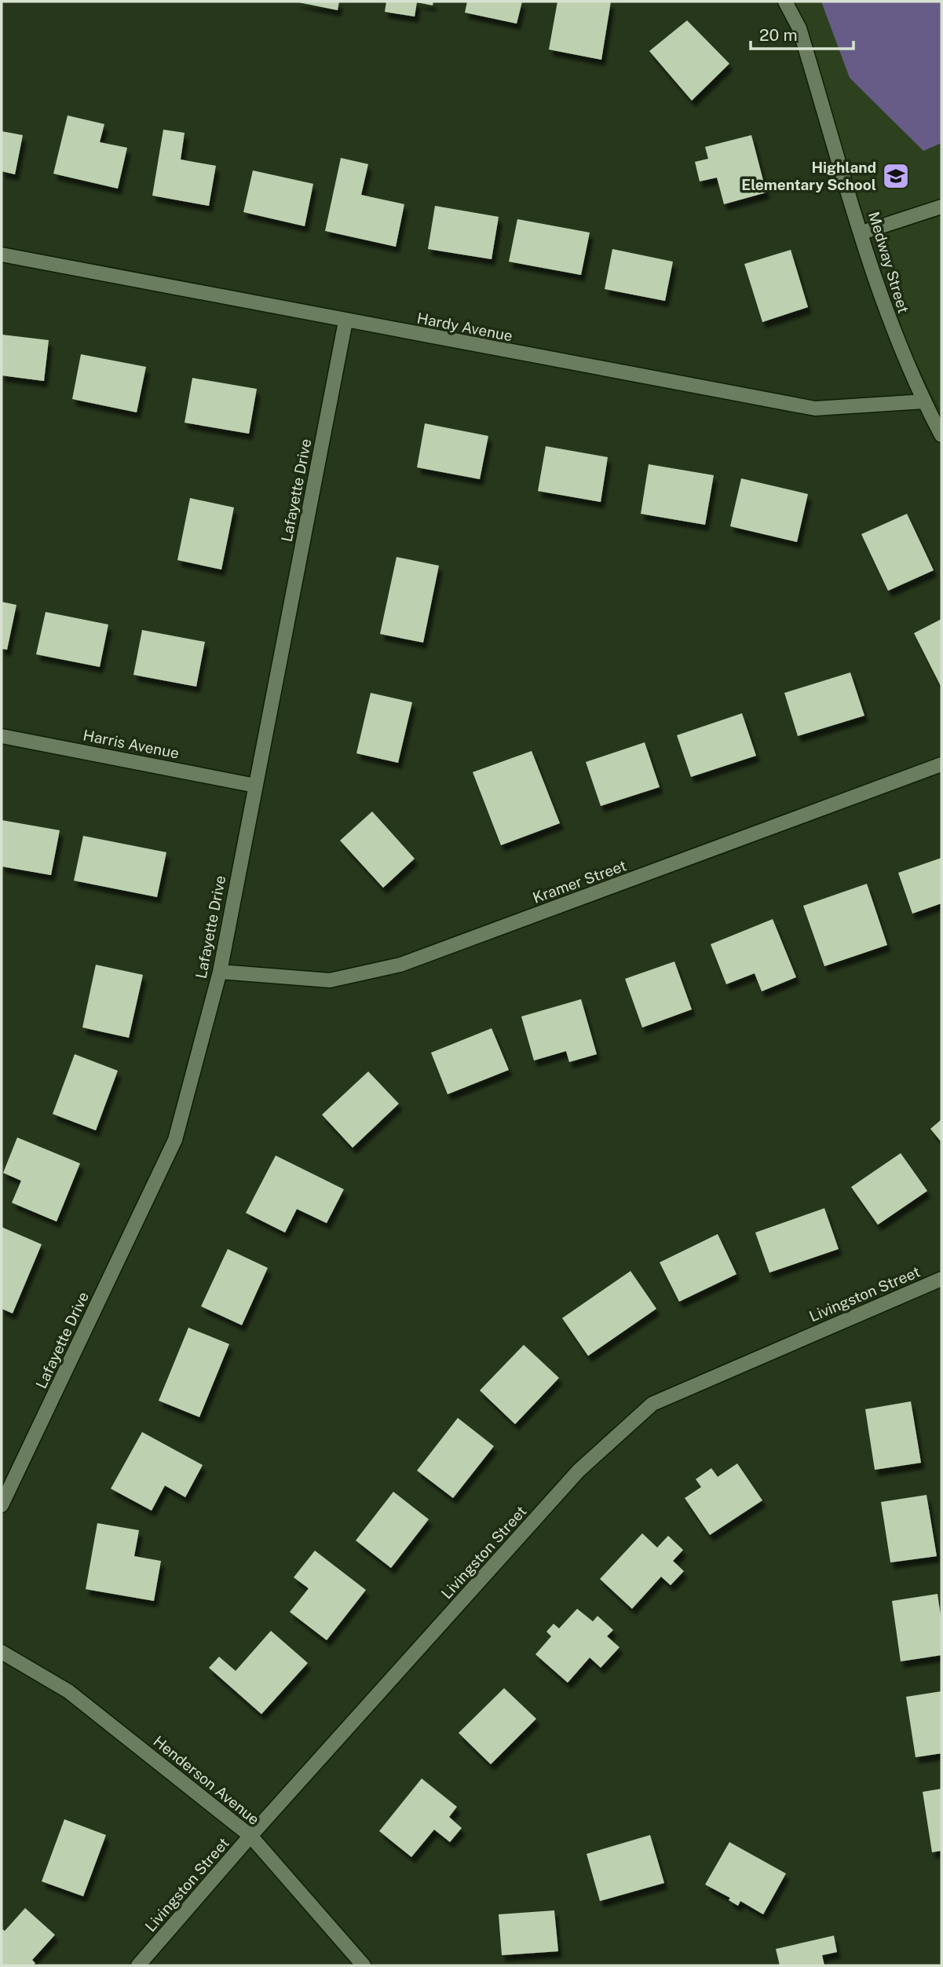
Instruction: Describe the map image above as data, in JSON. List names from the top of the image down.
{
  "streets": {
    "street": [
      "Medway Street",
      "Hardy Avenue",
      "Lafayette Drive",
      "Harris Avenue",
      "Kramer Street",
      "Livingston Street",
      "Henderson Avenue"
    ]
  },
  "crossings": [
    ["Medway Street", "Hardy Avenue"],
    ["Hardy Avenue", "Lafayette Drive"],
    ["Lafayette Drive", "Harris Avenue"],
    ["Lafayette Drive", "Kramer Street"],
    ["Livingston Street", "Henderson Avenue"]
  ],
  "places": {
    "school or university": ["Highland Elementary School"]
  },
  "scale_bar": "20 m"
}
